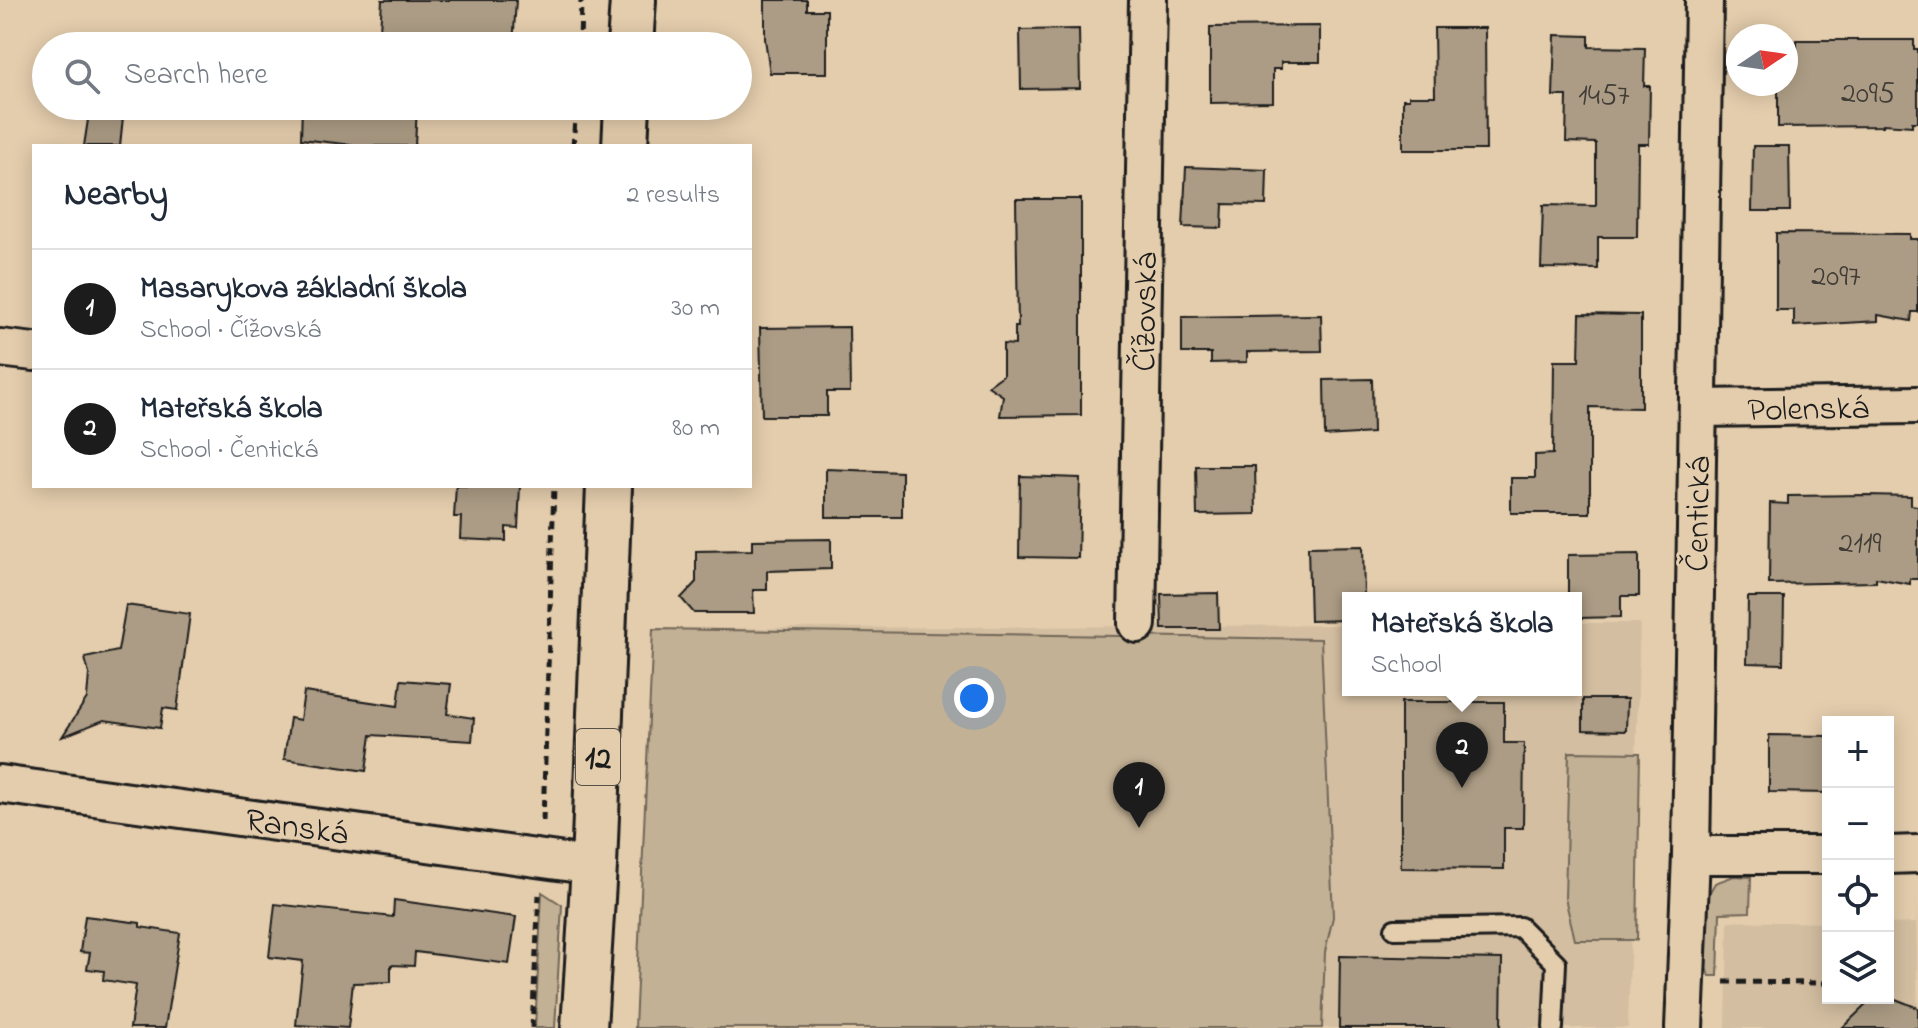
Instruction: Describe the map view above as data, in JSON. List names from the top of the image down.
{
  "streets": {
    "main road": ["12"],
    "street": [
      "Čížovská",
      "Polenská",
      "Čentická",
      "Ranská"
    ]
  },
  "crossings": [
    ["Polenská", "Čentická"],
    ["12", "Ranská"]
  ],
  "house_numbers": [
    "2095",
    "1457",
    "2097",
    "2119"
  ],
  "north": "right",
  "page": {
    "search": "Search here",
    "heading": ["Nearby", "2 results"],
    "list": [
      {
        "mark": "1",
        "name": "Masarykova základní škola",
        "note": "School · Čížovská",
        "value": "30 m"
      },
      {
        "mark": "2",
        "name": "Mateřská škola",
        "note": "School · Čentická",
        "value": "80 m"
      }
    ],
    "popup": ["Mateřská škola", "School"],
    "map_buttons": ["+", "−"],
    "pins": ["2", "1"]
  }
}
